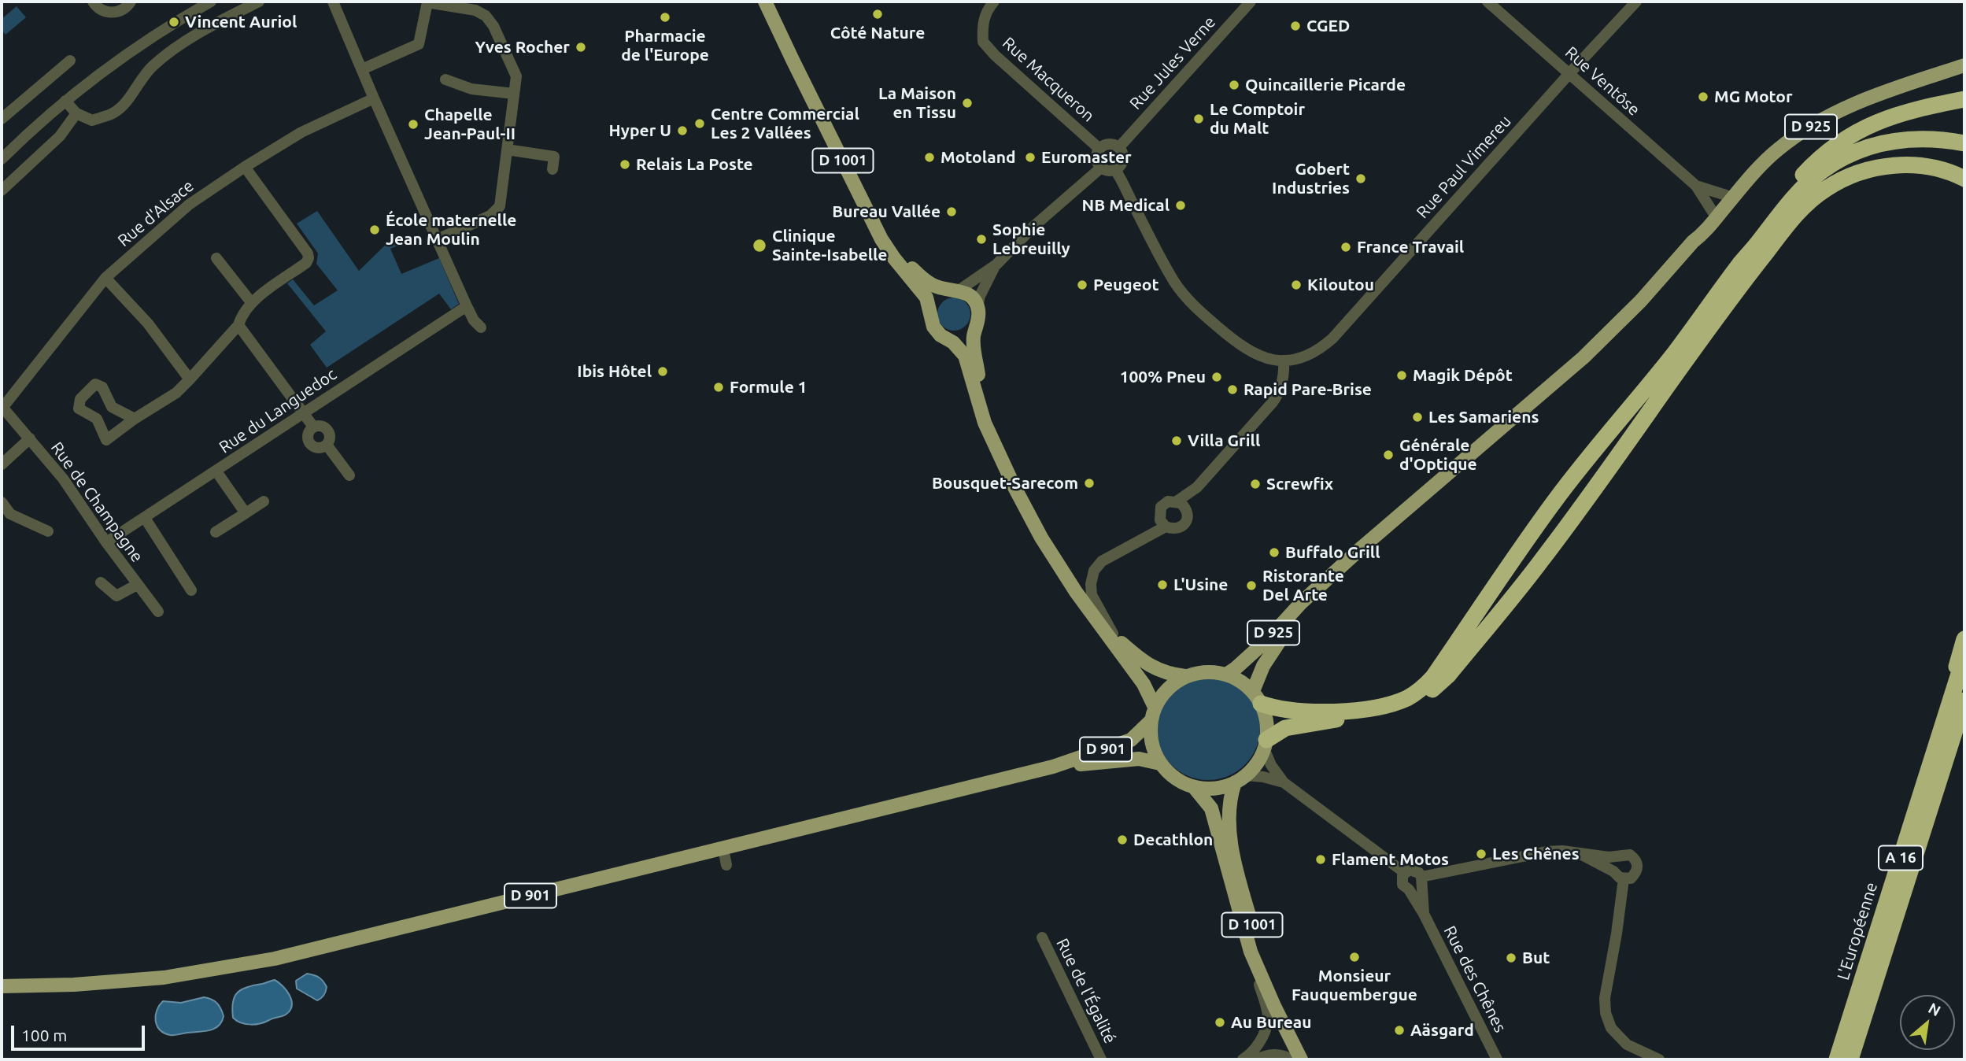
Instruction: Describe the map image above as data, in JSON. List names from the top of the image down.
{
  "streets": {
    "highway": ["A 16", "L'Européenne"],
    "main road": ["D 925", "D 1001", "D 901"],
    "street": [
      "Rue Jules Verne",
      "Rue Macqueron",
      "Rue Ventôse",
      "Rue Paul Vimereu",
      "Rue d'Alsace",
      "Rue du Languedoc",
      "Rue de Champagne",
      "Rue des Chênes",
      "Rue de l'Égalité"
    ]
  },
  "crossings": [
    ["Rue Jules Verne", "Rue Macqueron"],
    ["Rue Jules Verne", "Rue Paul Vimereu"],
    ["Rue Macqueron", "Rue Paul Vimereu"],
    ["Rue Ventôse", "D 925"],
    ["Rue Ventôse", "Rue Paul Vimereu"],
    ["D 925", "D 1001"],
    ["D 925", "D 901"],
    ["D 1001", "D 901"],
    ["Rue d'Alsace", "Rue de Champagne"],
    ["Rue du Languedoc", "Rue de Champagne"]
  ],
  "places": [
    "Côté Nature",
    "Pharmacie de l'Europe",
    "Vincent Auriol",
    "CGED",
    "Yves Rocher",
    "Quincaillerie Picarde",
    "MG Motor",
    "La Maison en Tissu",
    "Le Comptoir du Malt",
    "Centre Commercial Les 2 Vallées",
    "Chapelle Jean-Paul-II",
    "Hyper U",
    "Motoland",
    "Euromaster",
    "Relais La Poste",
    "Gobert Industries",
    "NB Medical",
    "Bureau Vallée",
    "École maternelle Jean Moulin",
    "Sophie Lebreuilly",
    "Clinique Sainte-Isabelle",
    "France Travail",
    "Peugeot",
    "Kiloutou",
    "Ibis Hôtel",
    "Magik Dépôt",
    "100% Pneu",
    "Formule 1",
    "Rapid Pare-Brise",
    "Les Samariens",
    "Villa Grill",
    "Générale d'Optique",
    "Bousquet-Sarecom",
    "Screwfix",
    "Buffalo Grill",
    "L'Usine",
    "Ristorante Del Arte",
    "Decathlon",
    "Les Chênes",
    "Flament Motos",
    "Monsieur Fauquembergue",
    "But",
    "Au Bureau",
    "Aäsgard"
  ],
  "scale_bar": "100 m",
  "north": "top right"
}
